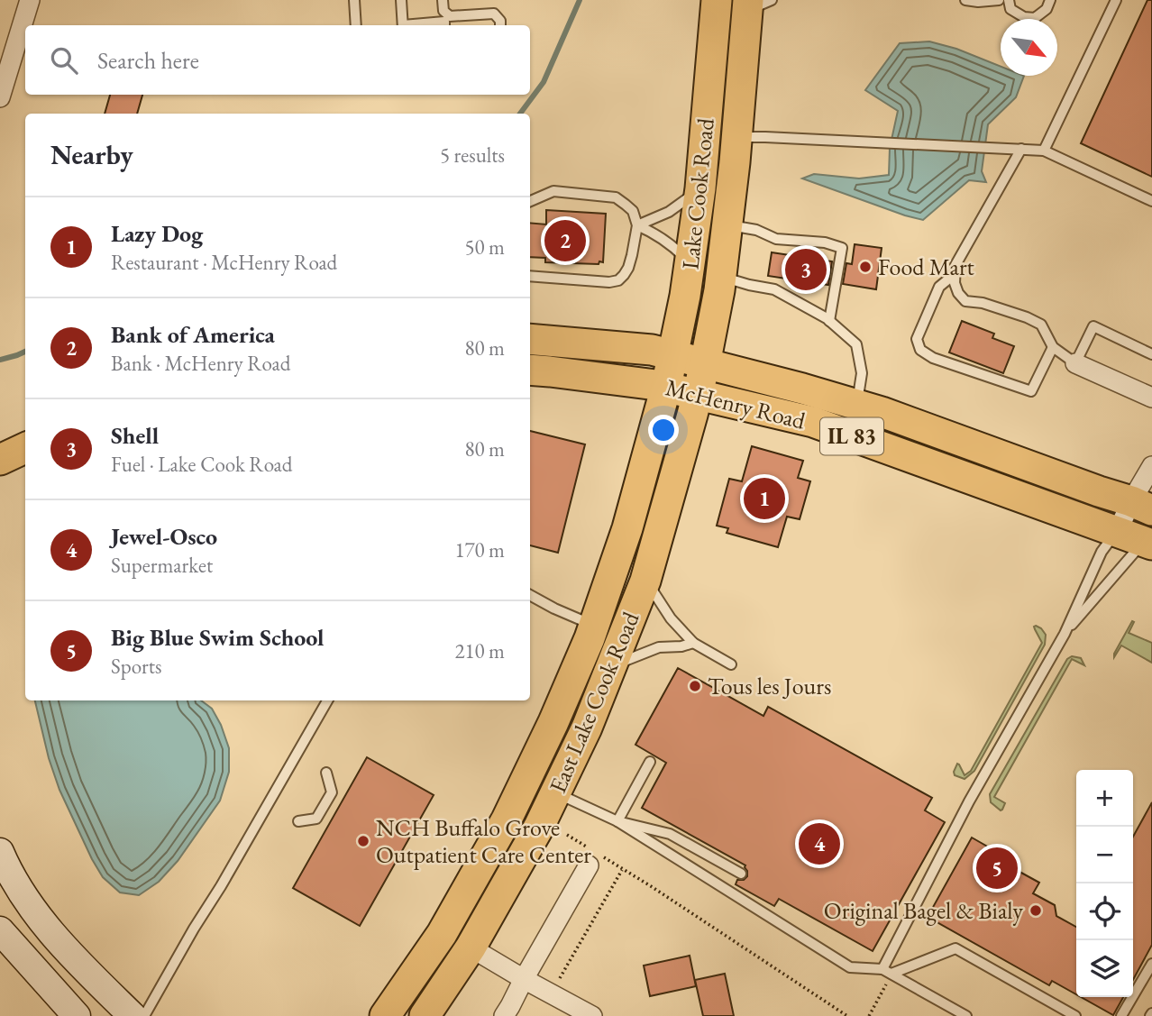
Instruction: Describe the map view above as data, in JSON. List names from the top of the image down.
{
  "streets": {
    "main road": [
      "Lake Cook Road",
      "McHenry Road",
      "IL 83",
      "East Lake Cook Road"
    ]
  },
  "crossings": [
    ["Lake Cook Road", "McHenry Road"],
    ["Lake Cook Road", "East Lake Cook Road"],
    ["McHenry Road", "East Lake Cook Road"]
  ],
  "places": [
    "Food Mart",
    "Tous les Jours",
    "NCH Buffalo Grove Outpatient Care Center",
    "Original Bagel & Bialy"
  ],
  "north": "bottom right",
  "page": {
    "search": "Search here",
    "heading": ["Nearby", "5 results"],
    "list": [
      {
        "mark": "1",
        "name": "Lazy Dog",
        "note": "Restaurant · McHenry Road",
        "value": "50 m"
      },
      {
        "mark": "2",
        "name": "Bank of America",
        "note": "Bank · McHenry Road",
        "value": "80 m"
      },
      {
        "mark": "3",
        "name": "Shell",
        "note": "Fuel · Lake Cook Road",
        "value": "80 m"
      },
      {
        "mark": "4",
        "name": "Jewel-Osco",
        "note": "Supermarket",
        "value": "170 m"
      },
      {
        "mark": "5",
        "name": "Big Blue Swim School",
        "note": "Sports",
        "value": "210 m"
      }
    ],
    "pins": [
      "2",
      "3",
      "1",
      "4",
      "5"
    ],
    "map_buttons": ["+", "−"]
  }
}
